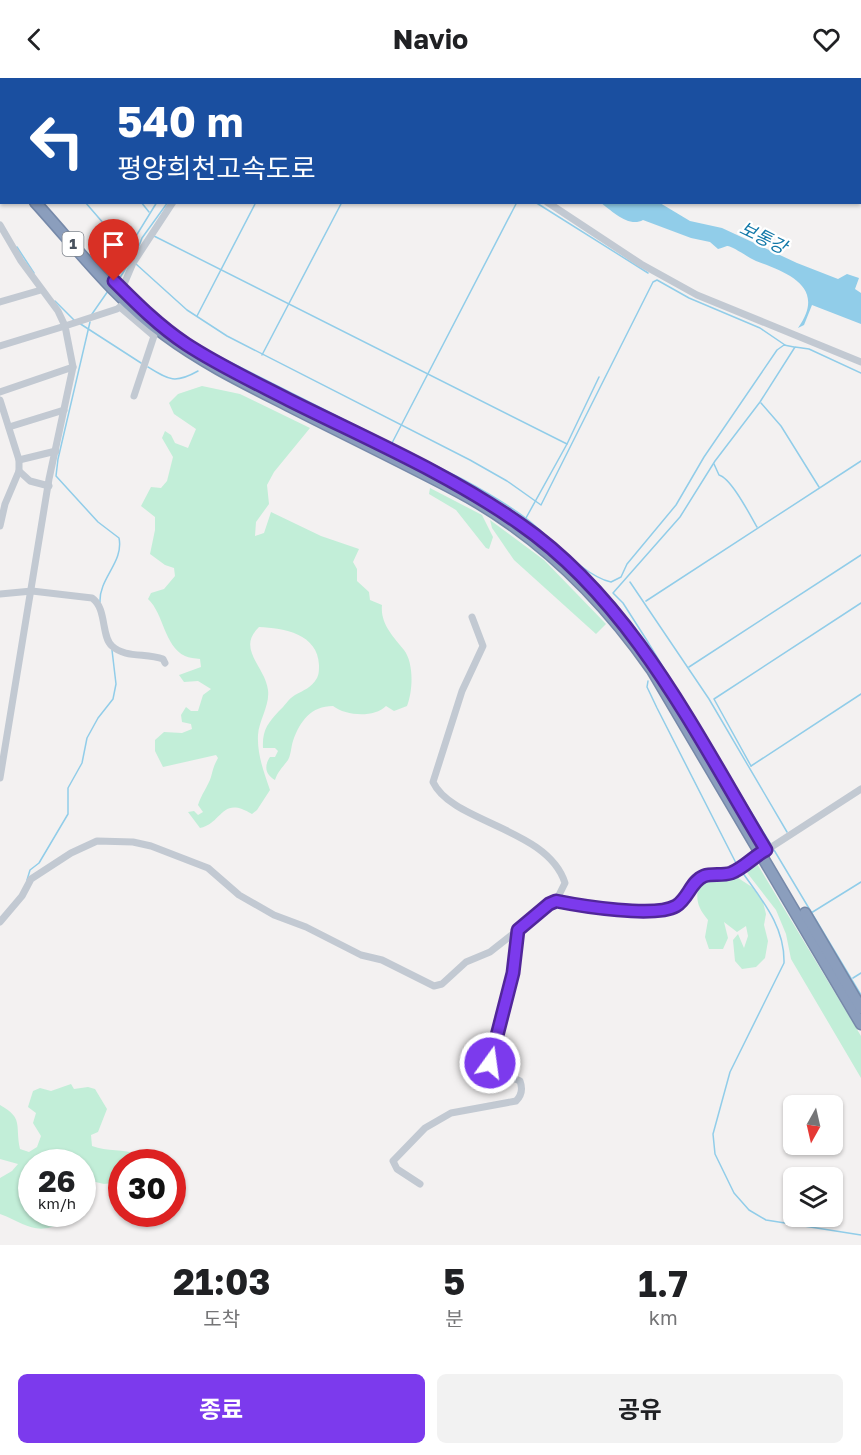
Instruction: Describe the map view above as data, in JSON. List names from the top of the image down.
{
  "streets": {
    "highway": ["1"]
  },
  "water": ["보통강"],
  "north": "bottom",
  "page": {
    "header": "Navio",
    "turn": ["540 m", "평양희천고속도로"],
    "speed": "26 km/h",
    "limit": "30",
    "eta": [
      "21:03",
      "도착",
      "5",
      "분",
      "1.7",
      "km"
    ],
    "buttons": ["종료", "공유"]
  }
}
